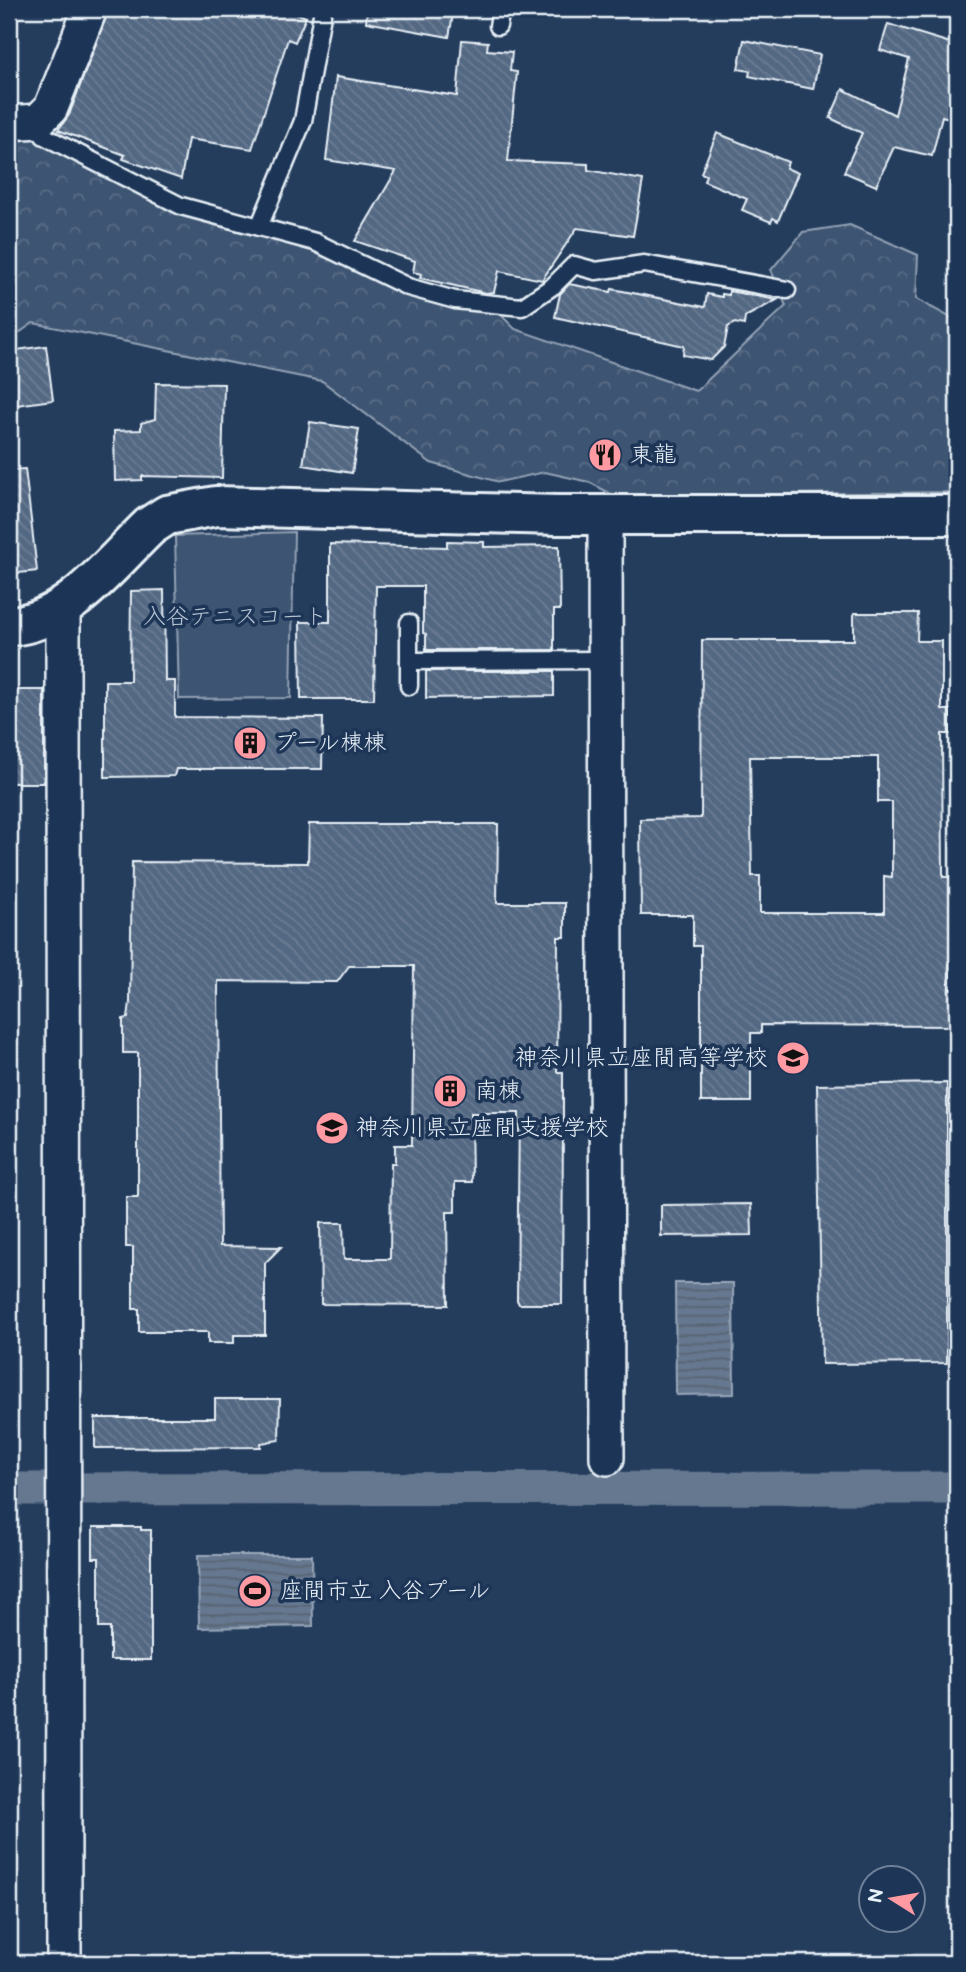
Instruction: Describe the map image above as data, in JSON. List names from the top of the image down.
{
  "parks": ["入谷テニスコート"],
  "places": {
    "restaurant": ["東龍"],
    "building": ["プール棟棟", "南棟"],
    "school or university": ["神奈川県立座間高等学校", "神奈川県立座間支援学校"],
    "sports": ["座間市立 入谷プール"]
  },
  "north": "left"
}
